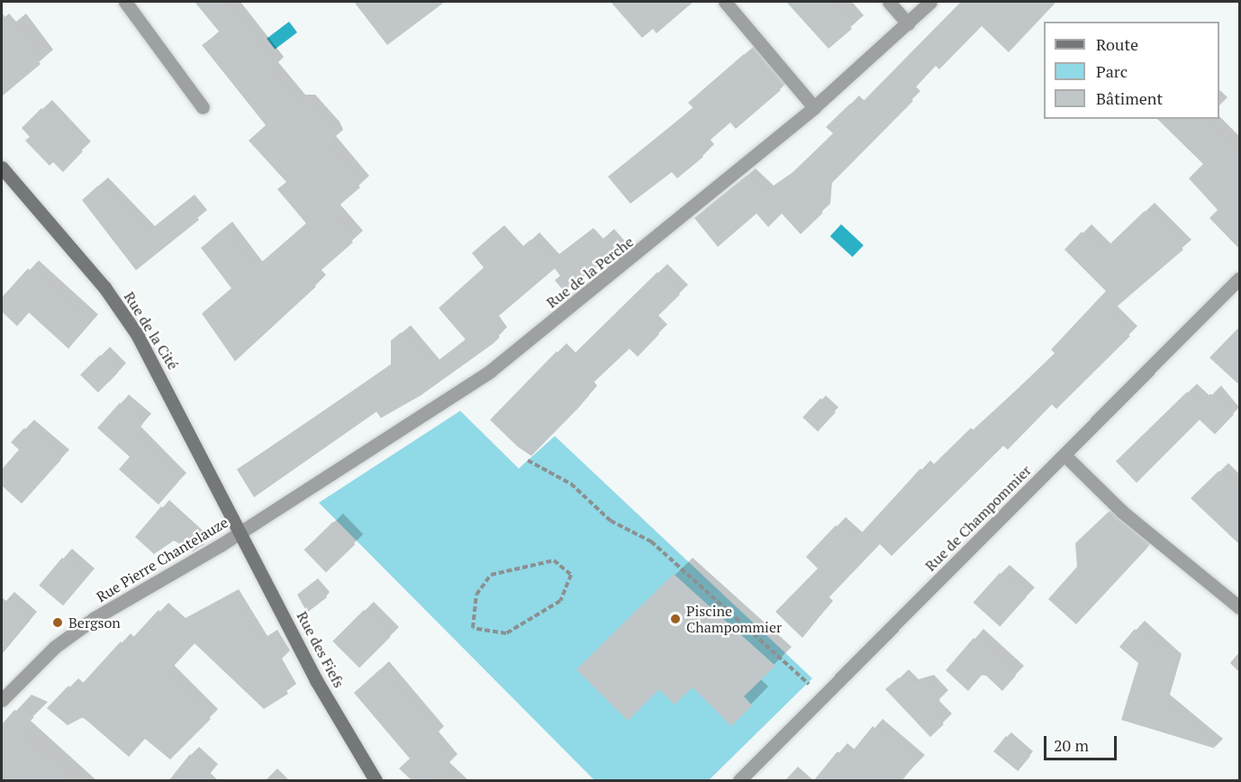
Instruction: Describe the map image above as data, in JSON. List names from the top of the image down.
{
  "streets": {
    "street": [
      "Rue de la Perche",
      "Rue de la Cité",
      "Rue de Champommier",
      "Rue Pierre Chantelauze",
      "Rue des Fiefs"
    ]
  },
  "crossings": [
    ["Rue de la Perche", "Rue de la Cité"],
    ["Rue de la Perche", "Rue Pierre Chantelauze"],
    ["Rue de la Perche", "Rue des Fiefs"],
    ["Rue de la Cité", "Rue Pierre Chantelauze"],
    ["Rue de la Cité", "Rue des Fiefs"],
    ["Rue Pierre Chantelauze", "Rue des Fiefs"]
  ],
  "places": ["Piscine Champommier", "Bergson"],
  "legend": ["Route", "Parc", "Bâtiment"],
  "scale_bar": "20 m"
}
